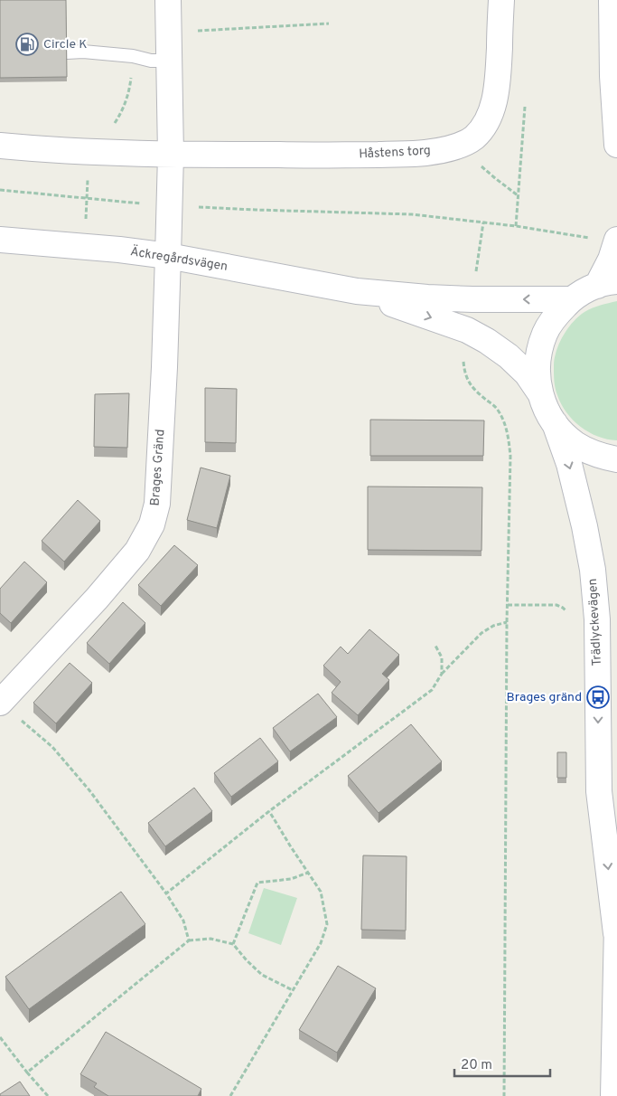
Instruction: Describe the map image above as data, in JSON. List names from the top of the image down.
{
  "streets": {
    "street": [
      "Håstens torg",
      "Äckregårdsvägen",
      "Brages Gränd",
      "Trädlyckevägen"
    ]
  },
  "crossings": [
    ["Äckregårdsvägen", "Brages Gränd"]
  ],
  "one_way": ["Trädlyckevägen"],
  "places": {
    "fuel station": ["Circle K"],
    "bus stop": ["Brages gränd"]
  },
  "scale_bar": "20 m"
}
